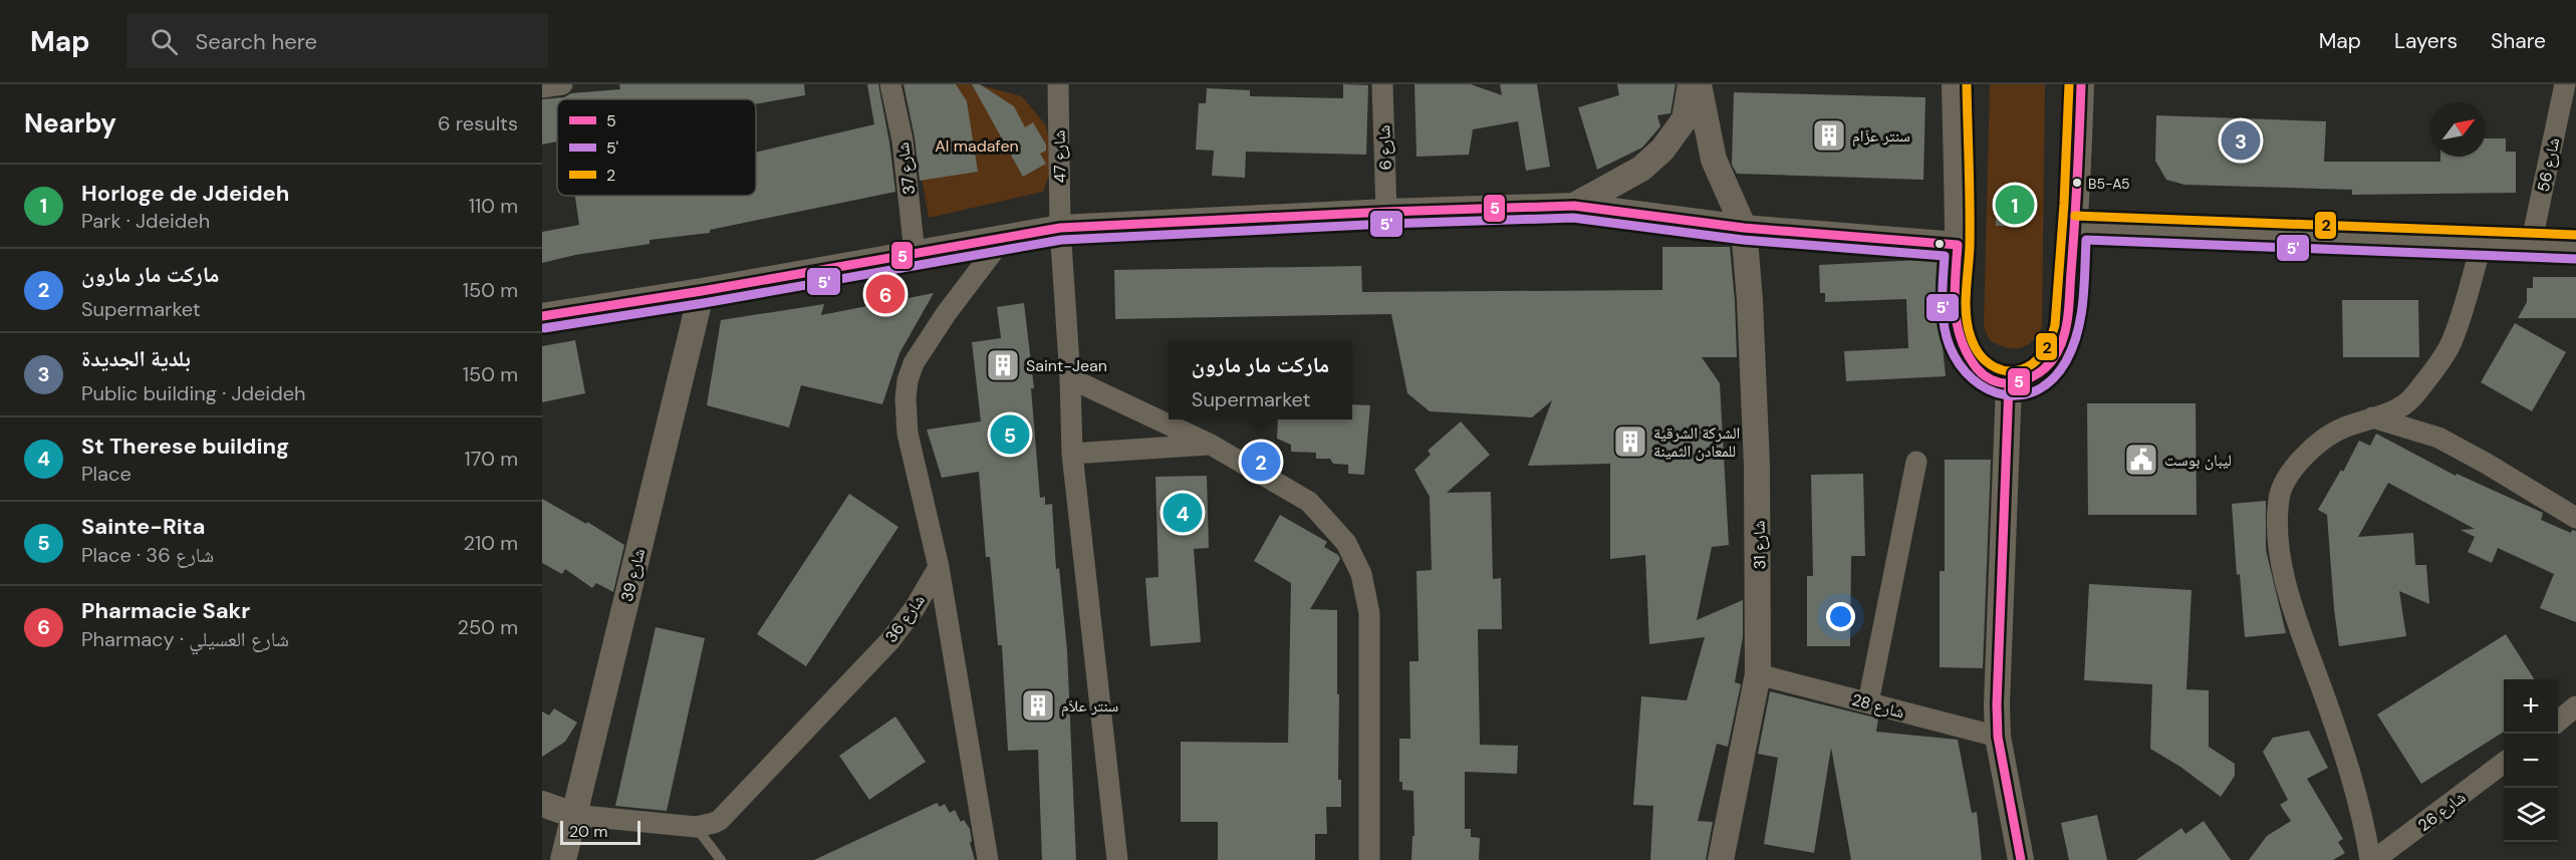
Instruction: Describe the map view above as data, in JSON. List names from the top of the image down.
{
  "streets": {
    "street": [
      "شارع 6",
      "شارع 47",
      "شارع 56",
      "شارع 37",
      "شارع 31",
      "شارع 39",
      "شارع 36",
      "شارع 28",
      "شارع 26"
    ]
  },
  "crossings": [
    ["شارع 31", "شارع 28"],
    ["شارع 39", "شارع 36"]
  ],
  "parks": ["Al madafen"],
  "places": {
    "building": [
      "سنتر عزّام",
      "Saint-Jean",
      "الشركة الشرقية للمعادن الثمينة",
      "سنتر علاّم"
    ],
    "other": ["B5-A5"],
    "public building": ["ليبان بوست"]
  },
  "lines": ["transit line 5", "transit line 2", "transit line 5'"],
  "legend": ["5", "5'", "2"],
  "scale_bar": "20 m",
  "north": "top right",
  "page": {
    "header": "Map",
    "search": "Search here",
    "nav": ["Map", "Layers", "Share"],
    "heading": ["Nearby", "6 results"],
    "pins": [
      "3",
      "1",
      "6",
      "5",
      "2",
      "4"
    ],
    "list": [
      {
        "mark": "1",
        "name": "Horloge de Jdeideh",
        "note": "Park · Jdeideh",
        "value": "110 m"
      },
      {
        "mark": "2",
        "name": "ماركت مار مارون",
        "note": "Supermarket",
        "value": "150 m"
      },
      {
        "mark": "3",
        "name": "بلدية الجديدة",
        "note": "Public building · Jdeideh",
        "value": "150 m"
      },
      {
        "mark": "4",
        "name": "St Therese building",
        "note": "Place",
        "value": "170 m"
      },
      {
        "mark": "5",
        "name": "Sainte-Rita",
        "note": "Place · شارع 36",
        "value": "210 m"
      },
      {
        "mark": "6",
        "name": "Pharmacie Sakr",
        "note": "Pharmacy · شارع العسيلي",
        "value": "250 m"
      }
    ],
    "popup": ["ماركت مار مارون", "Supermarket"],
    "map_buttons": ["+", "−"],
    "scale": "20 m"
  }
}
